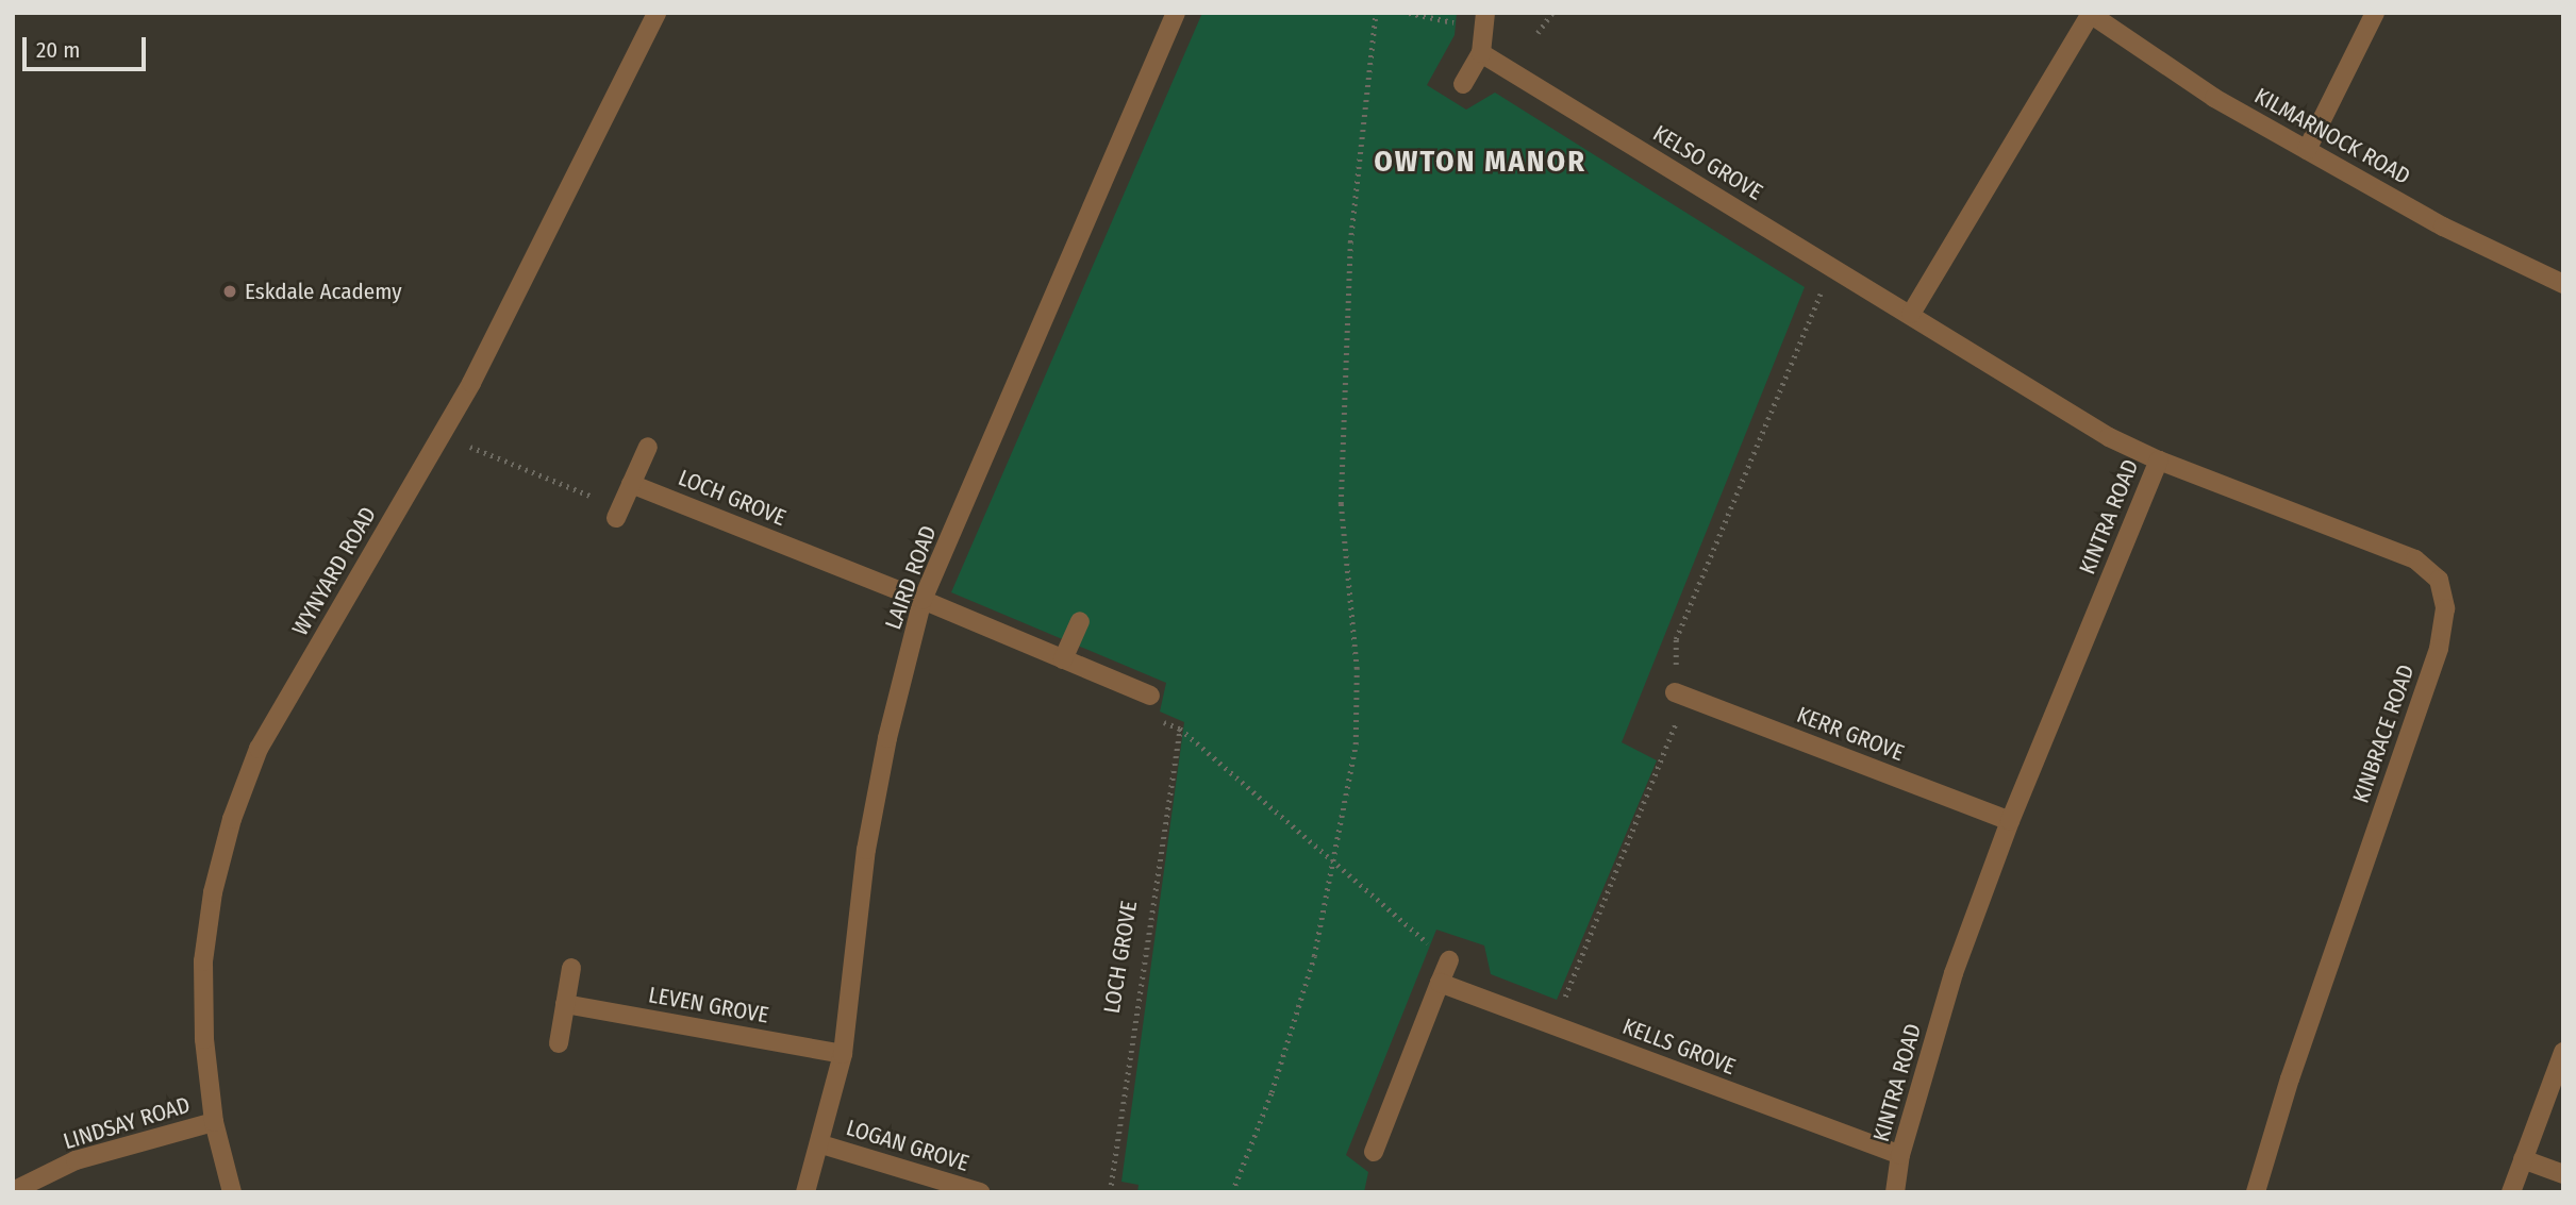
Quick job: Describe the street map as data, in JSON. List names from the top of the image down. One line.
{"streets":{"street":["KILMARNOCK ROAD","KELSO GROVE","LOCH GROVE","KINTRA ROAD","WYNYARD ROAD","LAIRD ROAD","KERR GROVE","KINBRACE ROAD","LEVEN GROVE","KELLS GROVE","LINDSAY ROAD","LOGAN GROVE"]},"crossings":[["KELSO GROVE","KINTRA ROAD"],["LOCH GROVE","LAIRD ROAD"],["KINTRA ROAD","KERR GROVE"],["KINTRA ROAD","KINBRACE ROAD"],["KINTRA ROAD","KELLS GROVE"],["WYNYARD ROAD","LINDSAY ROAD"],["LAIRD ROAD","LEVEN GROVE"],["LAIRD ROAD","LOGAN GROVE"]],"districts":["OWTON MANOR"],"places":["Eskdale Academy"],"scale_bar":"20 m"}
